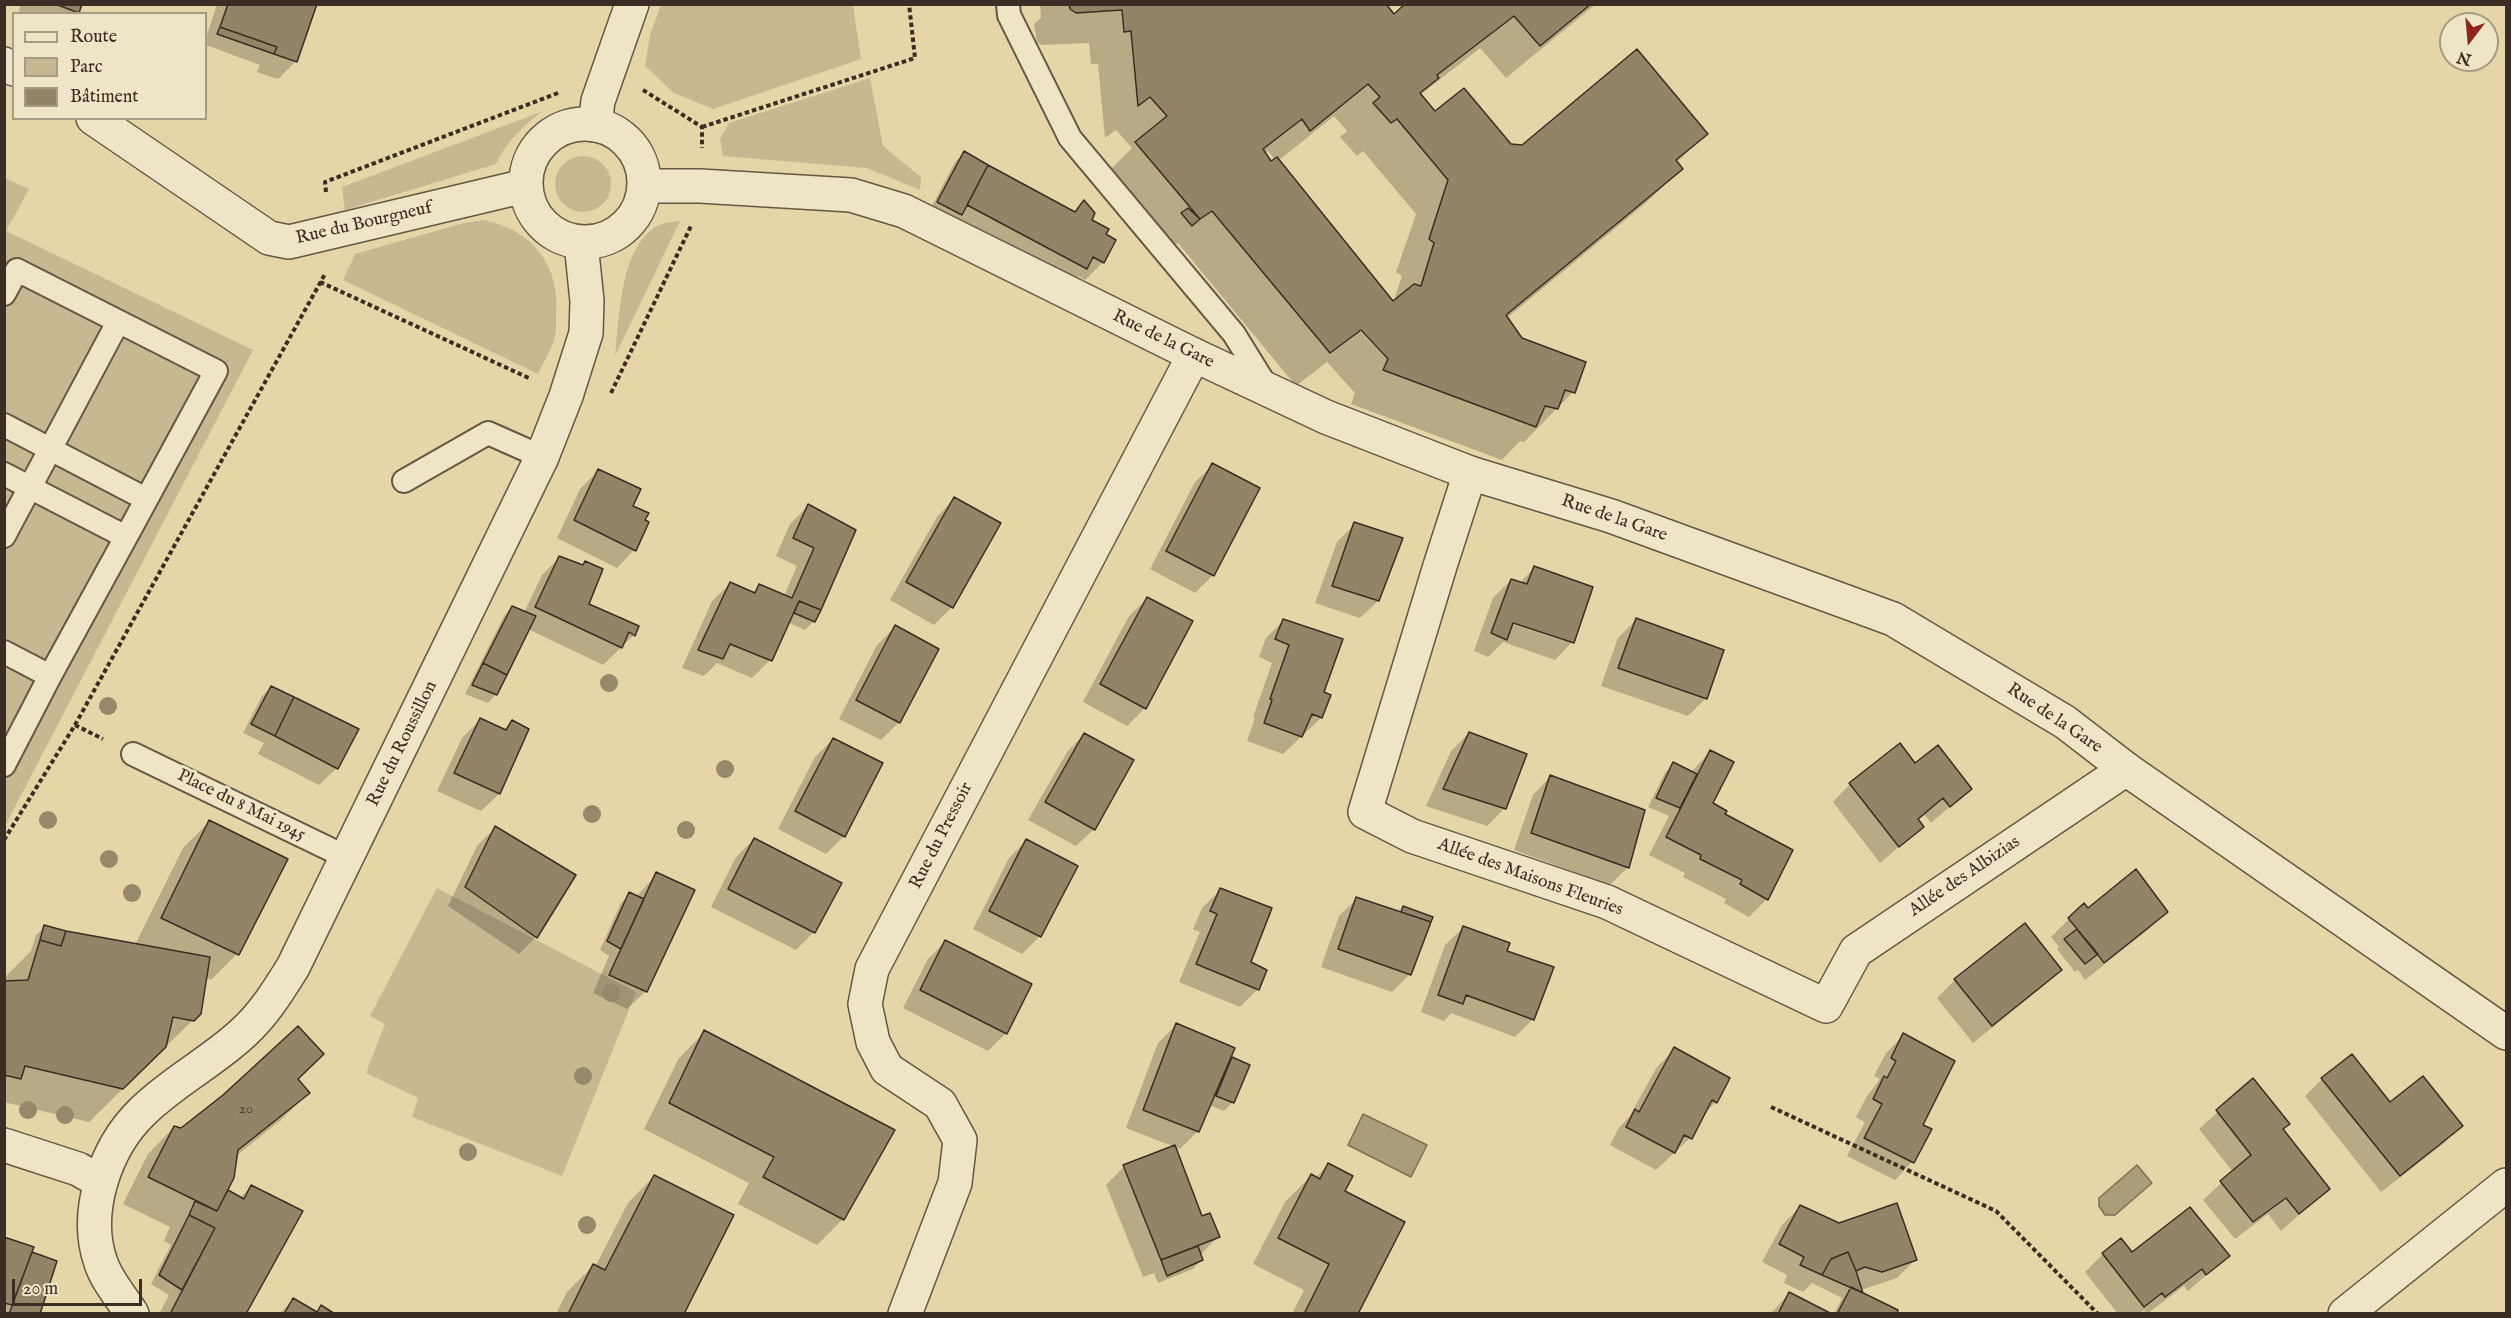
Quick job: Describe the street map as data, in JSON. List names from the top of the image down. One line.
{"streets":{"street":["Rue du Bourgneuf","Rue de la Gare","Rue du Roussillon","Rue du Pressoir","Allée des Albizias","Allée des Maisons Fleuries"],"lane":["Place du 8 Mai 1945"]},"crossings":[["Rue du Bourgneuf","Rue de la Gare"],["Rue du Bourgneuf","Rue du Roussillon"],["Rue de la Gare","Rue du Roussillon"],["Rue de la Gare","Rue du Pressoir"],["Rue de la Gare","Allée des Albizias"],["Rue de la Gare","Allée des Maisons Fleuries"],["Rue du Roussillon","Place du 8 Mai 1945"],["Allée des Albizias","Allée des Maisons Fleuries"]],"house_numbers":["20"],"legend":["Route","Parc","Bâtiment"],"scale_bar":"20 m","north":"bottom"}
